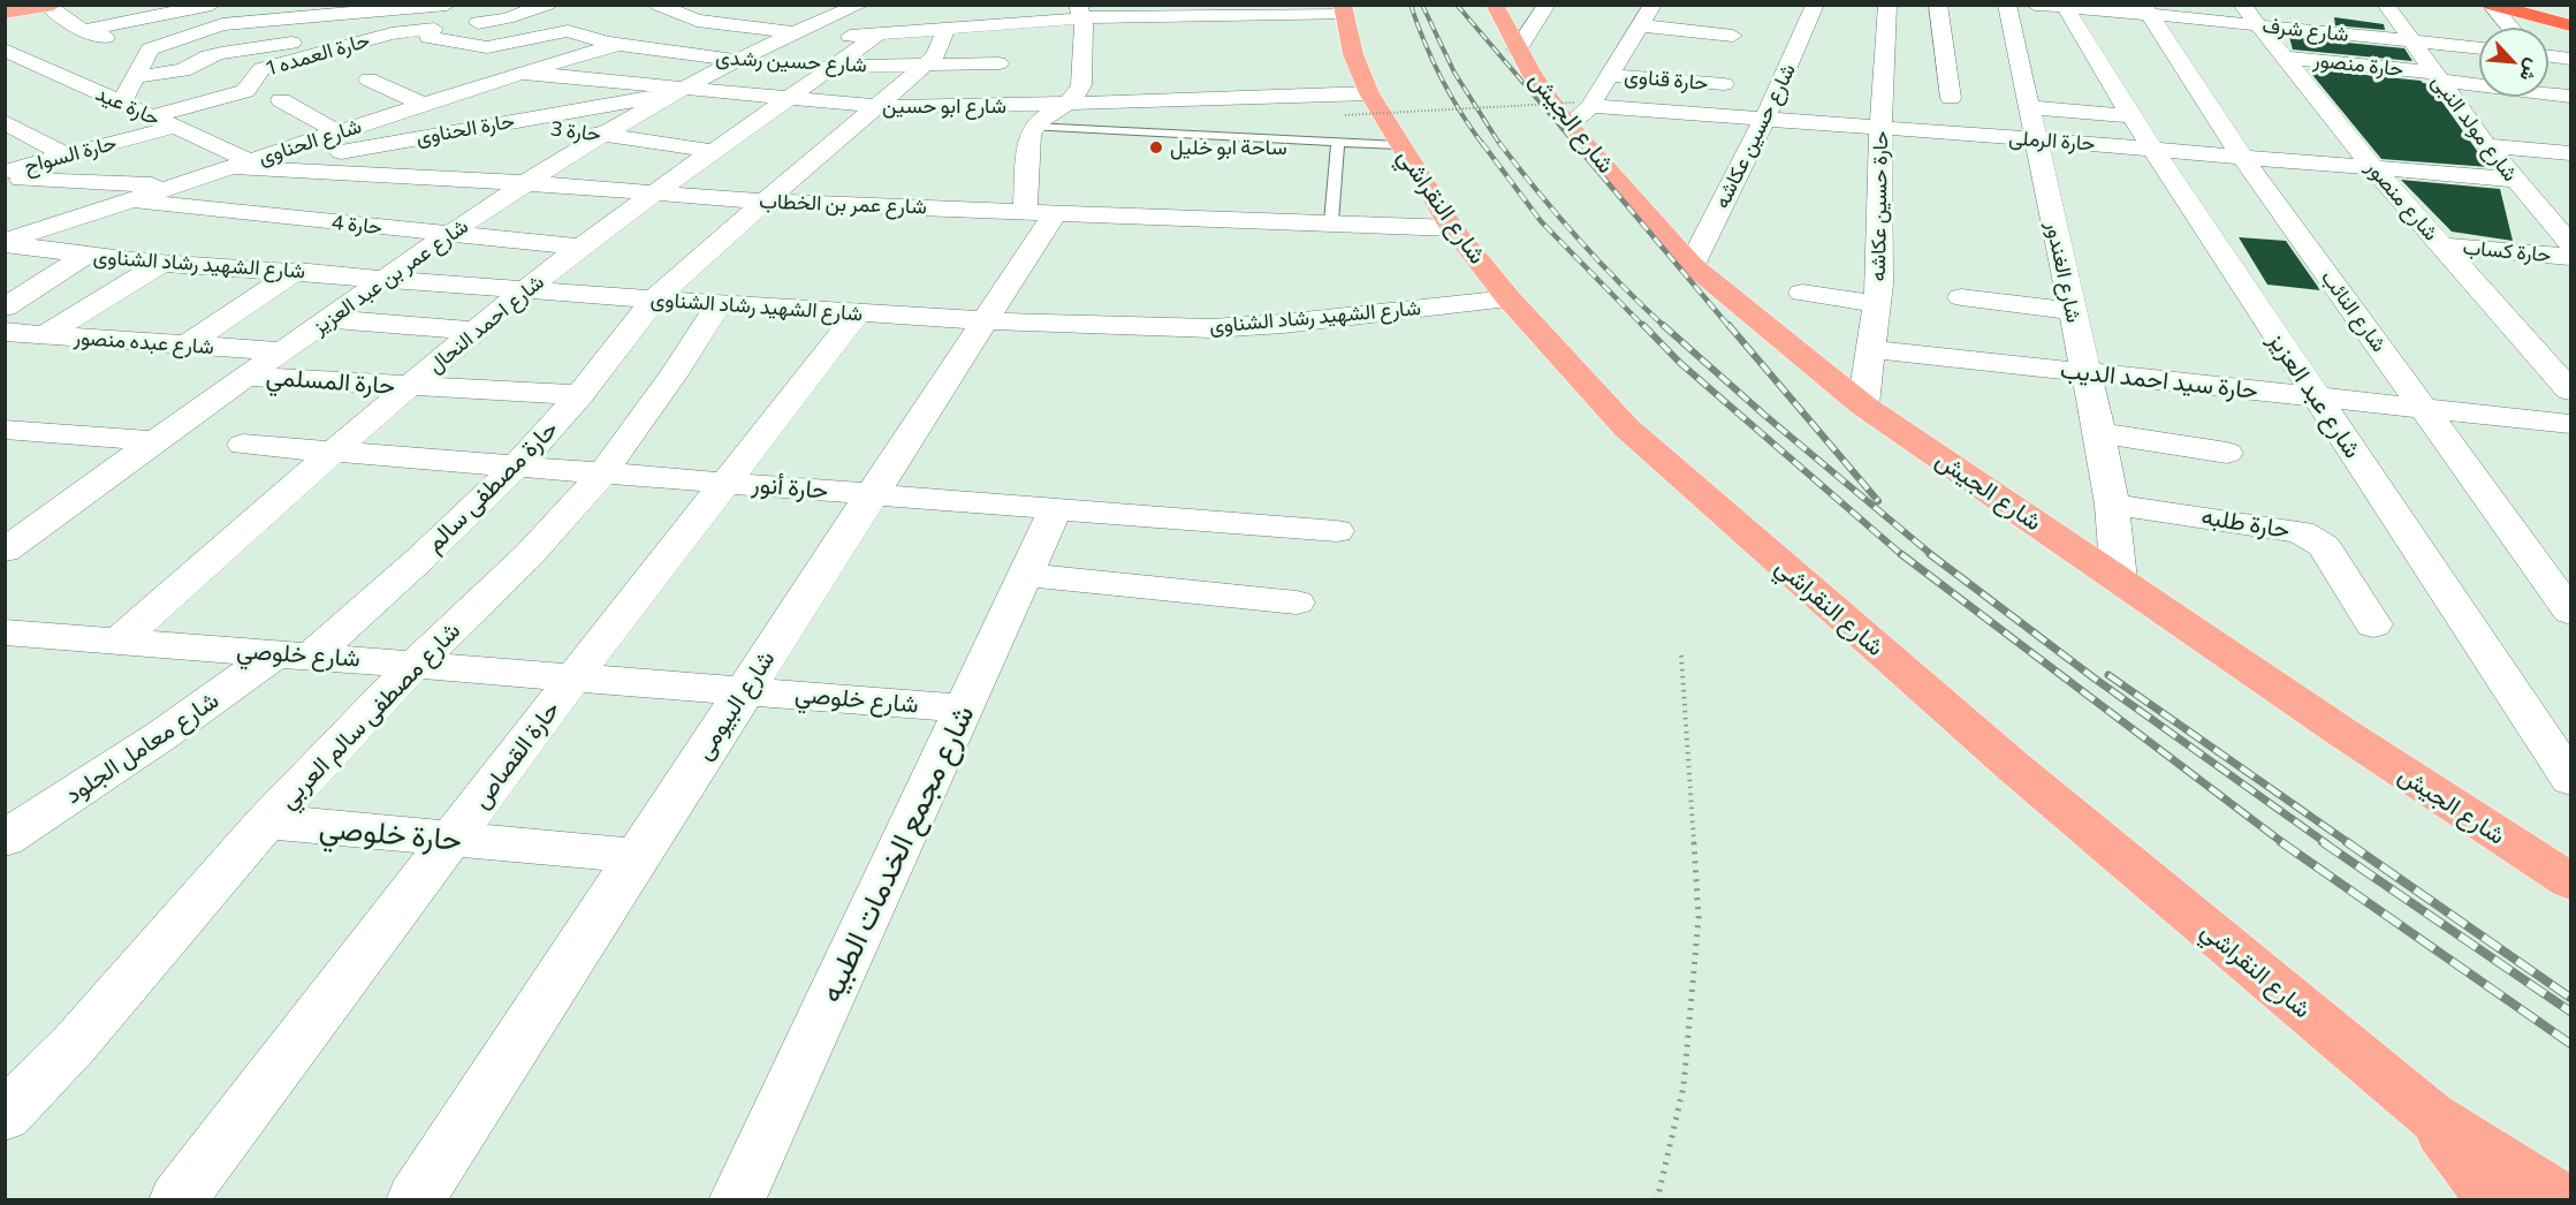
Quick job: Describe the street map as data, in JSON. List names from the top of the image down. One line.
{"streets":{"main road":["شارع الجيش","شارع النقراشي"],"street":["شارع شرف","حارة العمده 1","شارع حسين رشدى","حارة منصور","حارة قناوى","حارة عيد","شارع ابو حسين","شارع مولد النبى","حارة الحناوى","حارة 3","شارع حسين عكاشه","حارة الرملى","شارع الحناوى","حارة السواح","شارع منصور","شارع عمر بن الخطاب","حارة حسين عكاشه","حارة 4","حارة كساب","شارع الشهيد رشاد الشناوى","شارع الغندور","شارع عمر بن عبد العزيز","شارع النائب","شارع احمد النحال","شارع عبده منصور","حارة سيد احمد الديب","حارة المسلمي","شارع عبد العزيز","حارة مصطفى سالم","حارة أنور","حارة طلبه","شارع خلوصي","شارع البيومى","شارع مصطفى سالم العربي","شارع معامل الجلود","حارة القصاص","حارة خلوصي","شارع مجمع الخدمات الطبيه"]},"crossings":[["شارع شرف","شارع مولد النبى"],["شارع شرف","شارع منصور"],["شارع شرف","شارع النائب"],["شارع شرف","شارع عبد العزيز"],["حارة العمده 1","حارة عيد"],["شارع حسين رشدى","شارع الحناوى"],["شارع حسين رشدى","شارع عمر بن عبد العزيز"],["شارع حسين رشدى","شارع احمد النحال"],["شارع حسين رشدى","حارة مصطفى سالم"],["حارة منصور","شارع مولد النبى"],["حارة منصور","شارع منصور"],["حارة عيد","حارة الحناوى"],["حارة عيد","شارع الحناوى"],["حارة عيد","حارة السواح"],["حارة عيد","شارع عمر بن الخطاب"],["شارع ابو حسين","حارة الحناوى"],["شارع ابو حسين","شارع الحناوى"],["شارع ابو حسين","شارع النقراشي"],["شارع ابو حسين","شارع عمر بن عبد العزيز"],["شارع ابو حسين","شارع احمد النحال"],["شارع ابو حسين","حارة مصطفى سالم"],["شارع الجيش","شارع حسين عكاشه"],["شارع الجيش","حارة الرملى"],["شارع الجيش","حارة حسين عكاشه"],["شارع الجيش","شارع الغندور"],["شارع مولد النبى","حارة الرملى"],["حارة الحناوى","حارة 3"],["حارة الحناوى","شارع الحناوى"],["حارة الحناوى","شارع عمر بن الخطاب"],["حارة الحناوى","شارع عمر بن عبد العزيز"],["حارة 3","شارع الحناوى"],["حارة 3","شارع عمر بن عبد العزيز"],["حارة 3","شارع احمد النحال"],["شارع حسين عكاشه","حارة الرملى"],["حارة الرملى","شارع منصور"],["حارة الرملى","حارة حسين عكاشه"],["حارة الرملى","شارع الغندور"],["حارة الرملى","شارع النائب"],["حارة الرملى","شارع عبد العزيز"],["شارع الحناوى","شارع عمر بن الخطاب"],["شارع الحناوى","حارة 4"],["شارع الحناوى","شارع الشهيد رشاد الشناوى"],["شارع منصور","حارة كساب"],["شارع عمر بن الخطاب","شارع النقراشي"],["شارع عمر بن الخطاب","شارع عمر بن عبد العزيز"],["شارع عمر بن الخطاب","شارع احمد النحال"],["شارع عمر بن الخطاب","حارة مصطفى سالم"],["شارع عمر بن الخطاب","شارع البيومى"],["شارع النقراشي","شارع الشهيد رشاد الشناوى"],["حارة حسين عكاشه","حارة سيد احمد الديب"],["حارة 4","شارع عمر بن عبد العزيز"],["حارة 4","شارع احمد النحال"],["شارع الشهيد رشاد الشناوى","شارع عمر بن عبد العزيز"],["شارع الشهيد رشاد الشناوى","شارع احمد النحال"],["شارع الشهيد رشاد الشناوى","حارة مصطفى سالم"],["شارع الشهيد رشاد الشناوى","شارع البيومى"],["شارع الشهيد رشاد الشناوى","شارع مصطفى سالم العربي"],["شارع الشهيد رشاد الشناوى","حارة القصاص"],["شارع الغندور","حارة سيد احمد الديب"],["شارع الغندور","حارة طلبه"],["شارع عمر بن عبد العزيز","شارع عبده منصور"],["شارع عمر بن عبد العزيز","حارة المسلمي"],["شارع النائب","حارة سيد احمد الديب"],["شارع احمد النحال","حارة المسلمي"],["شارع احمد النحال","حارة أنور"],["شارع احمد النحال","شارع خلوصي"],["حارة سيد احمد الديب","شارع عبد العزيز"],["حارة المسلمي","حارة مصطفى سالم"],["حارة مصطفى سالم","حارة أنور"],["حارة مصطفى سالم","شارع خلوصي"],["حارة مصطفى سالم","شارع معامل الجلود"],["حارة أنور","شارع البيومى"],["حارة أنور","شارع مصطفى سالم العربي"],["حارة أنور","حارة القصاص"],["حارة أنور","شارع مجمع الخدمات الطبيه"],["شارع خلوصي","شارع البيومى"],["شارع خلوصي","شارع مصطفى سالم العربي"],["شارع خلوصي","شارع معامل الجلود"],["شارع خلوصي","حارة القصاص"],["شارع خلوصي","شارع مجمع الخدمات الطبيه"],["شارع البيومى","حارة خلوصي"],["شارع مصطفى سالم العربي","حارة خلوصي"],["حارة القصاص","حارة خلوصي"]],"places":["ساحة ابو خليل"],"north":"bottom right"}
